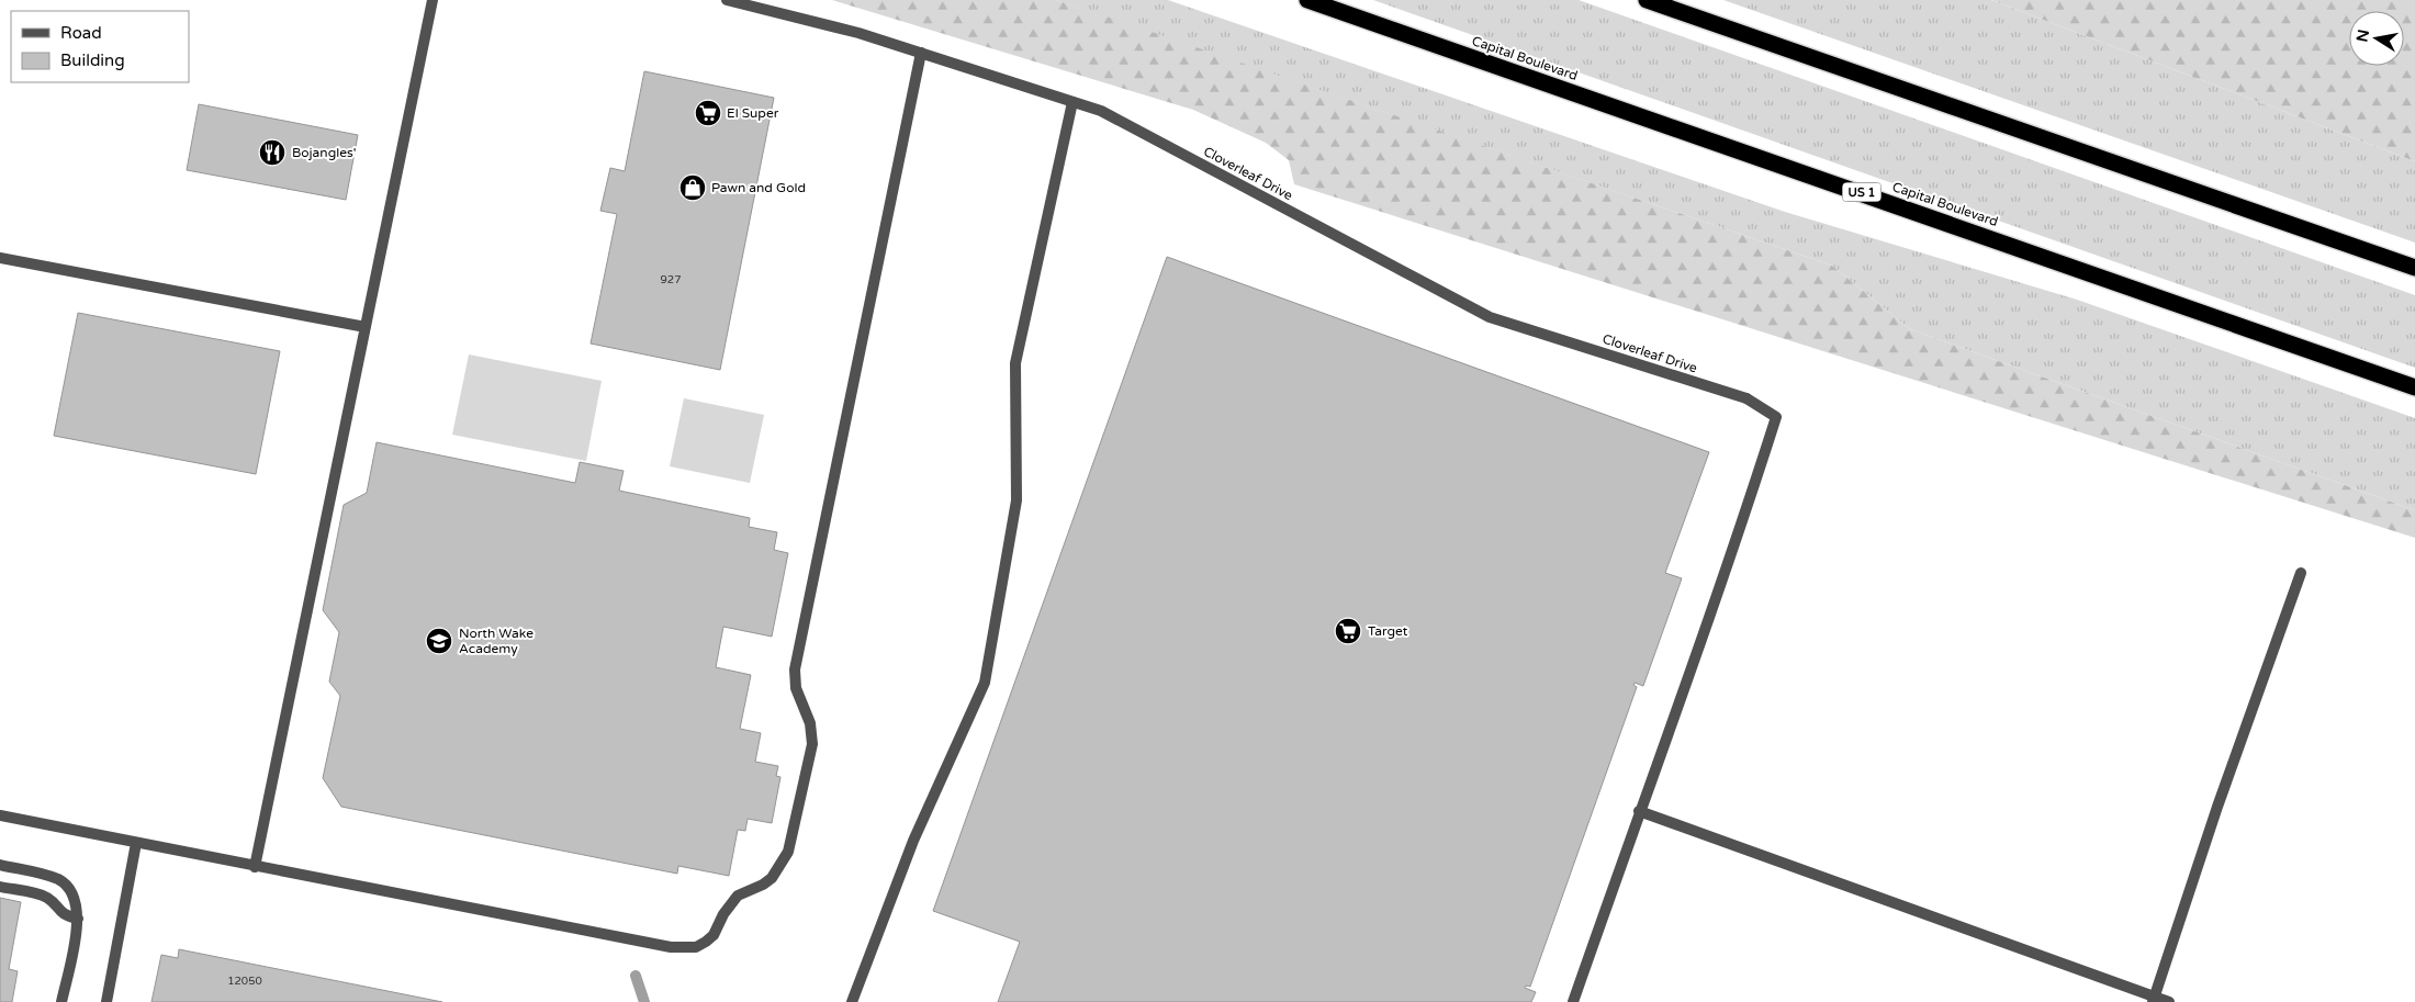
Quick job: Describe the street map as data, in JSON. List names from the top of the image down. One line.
{"streets":{"highway":["Capital Boulevard","US 1"],"street":["Cloverleaf Drive"]},"places":{"supermarket":["El Super","Target"],"restaurant":["Bojangles'"],"shop":["Pawn and Gold"],"school or university":["North Wake Academy"]},"house_numbers":["927","12050"],"legend":["Road","Building"],"north":"left"}
